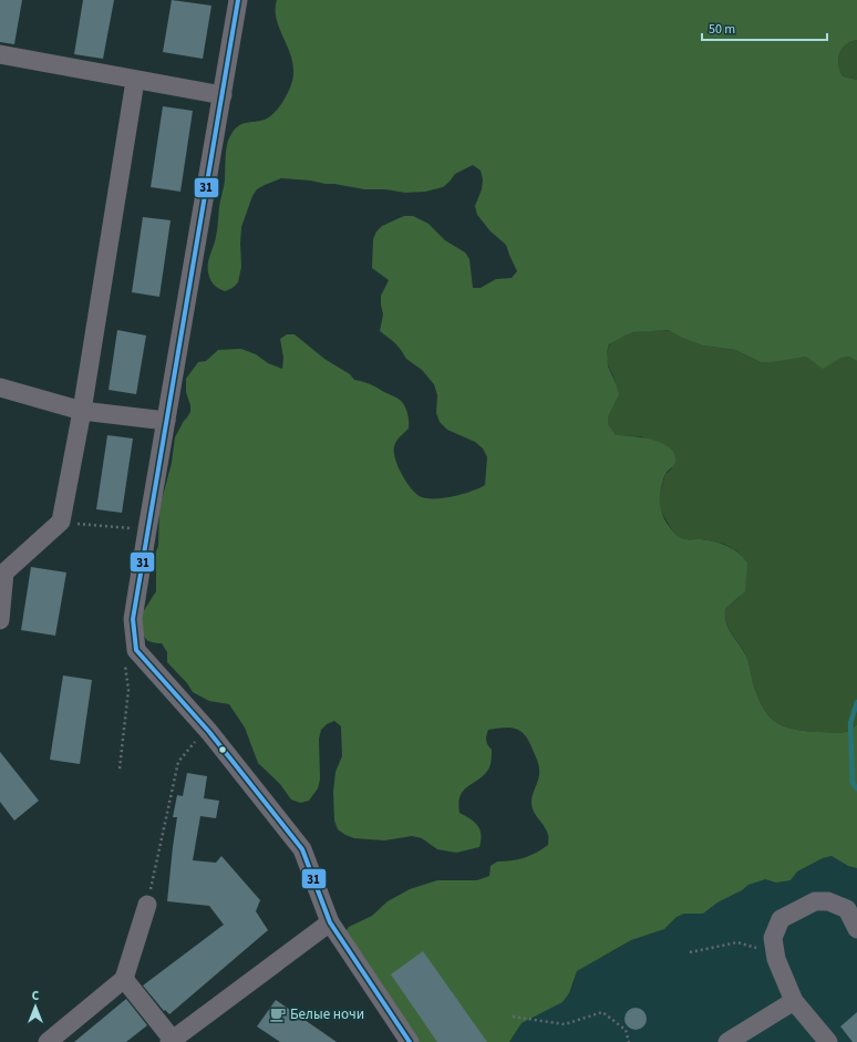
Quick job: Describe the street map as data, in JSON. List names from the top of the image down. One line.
{"places":{"cafe":["Белые ночи"]},"lines":["transit line 31"],"scale_bar":"50 m","north":"top"}
